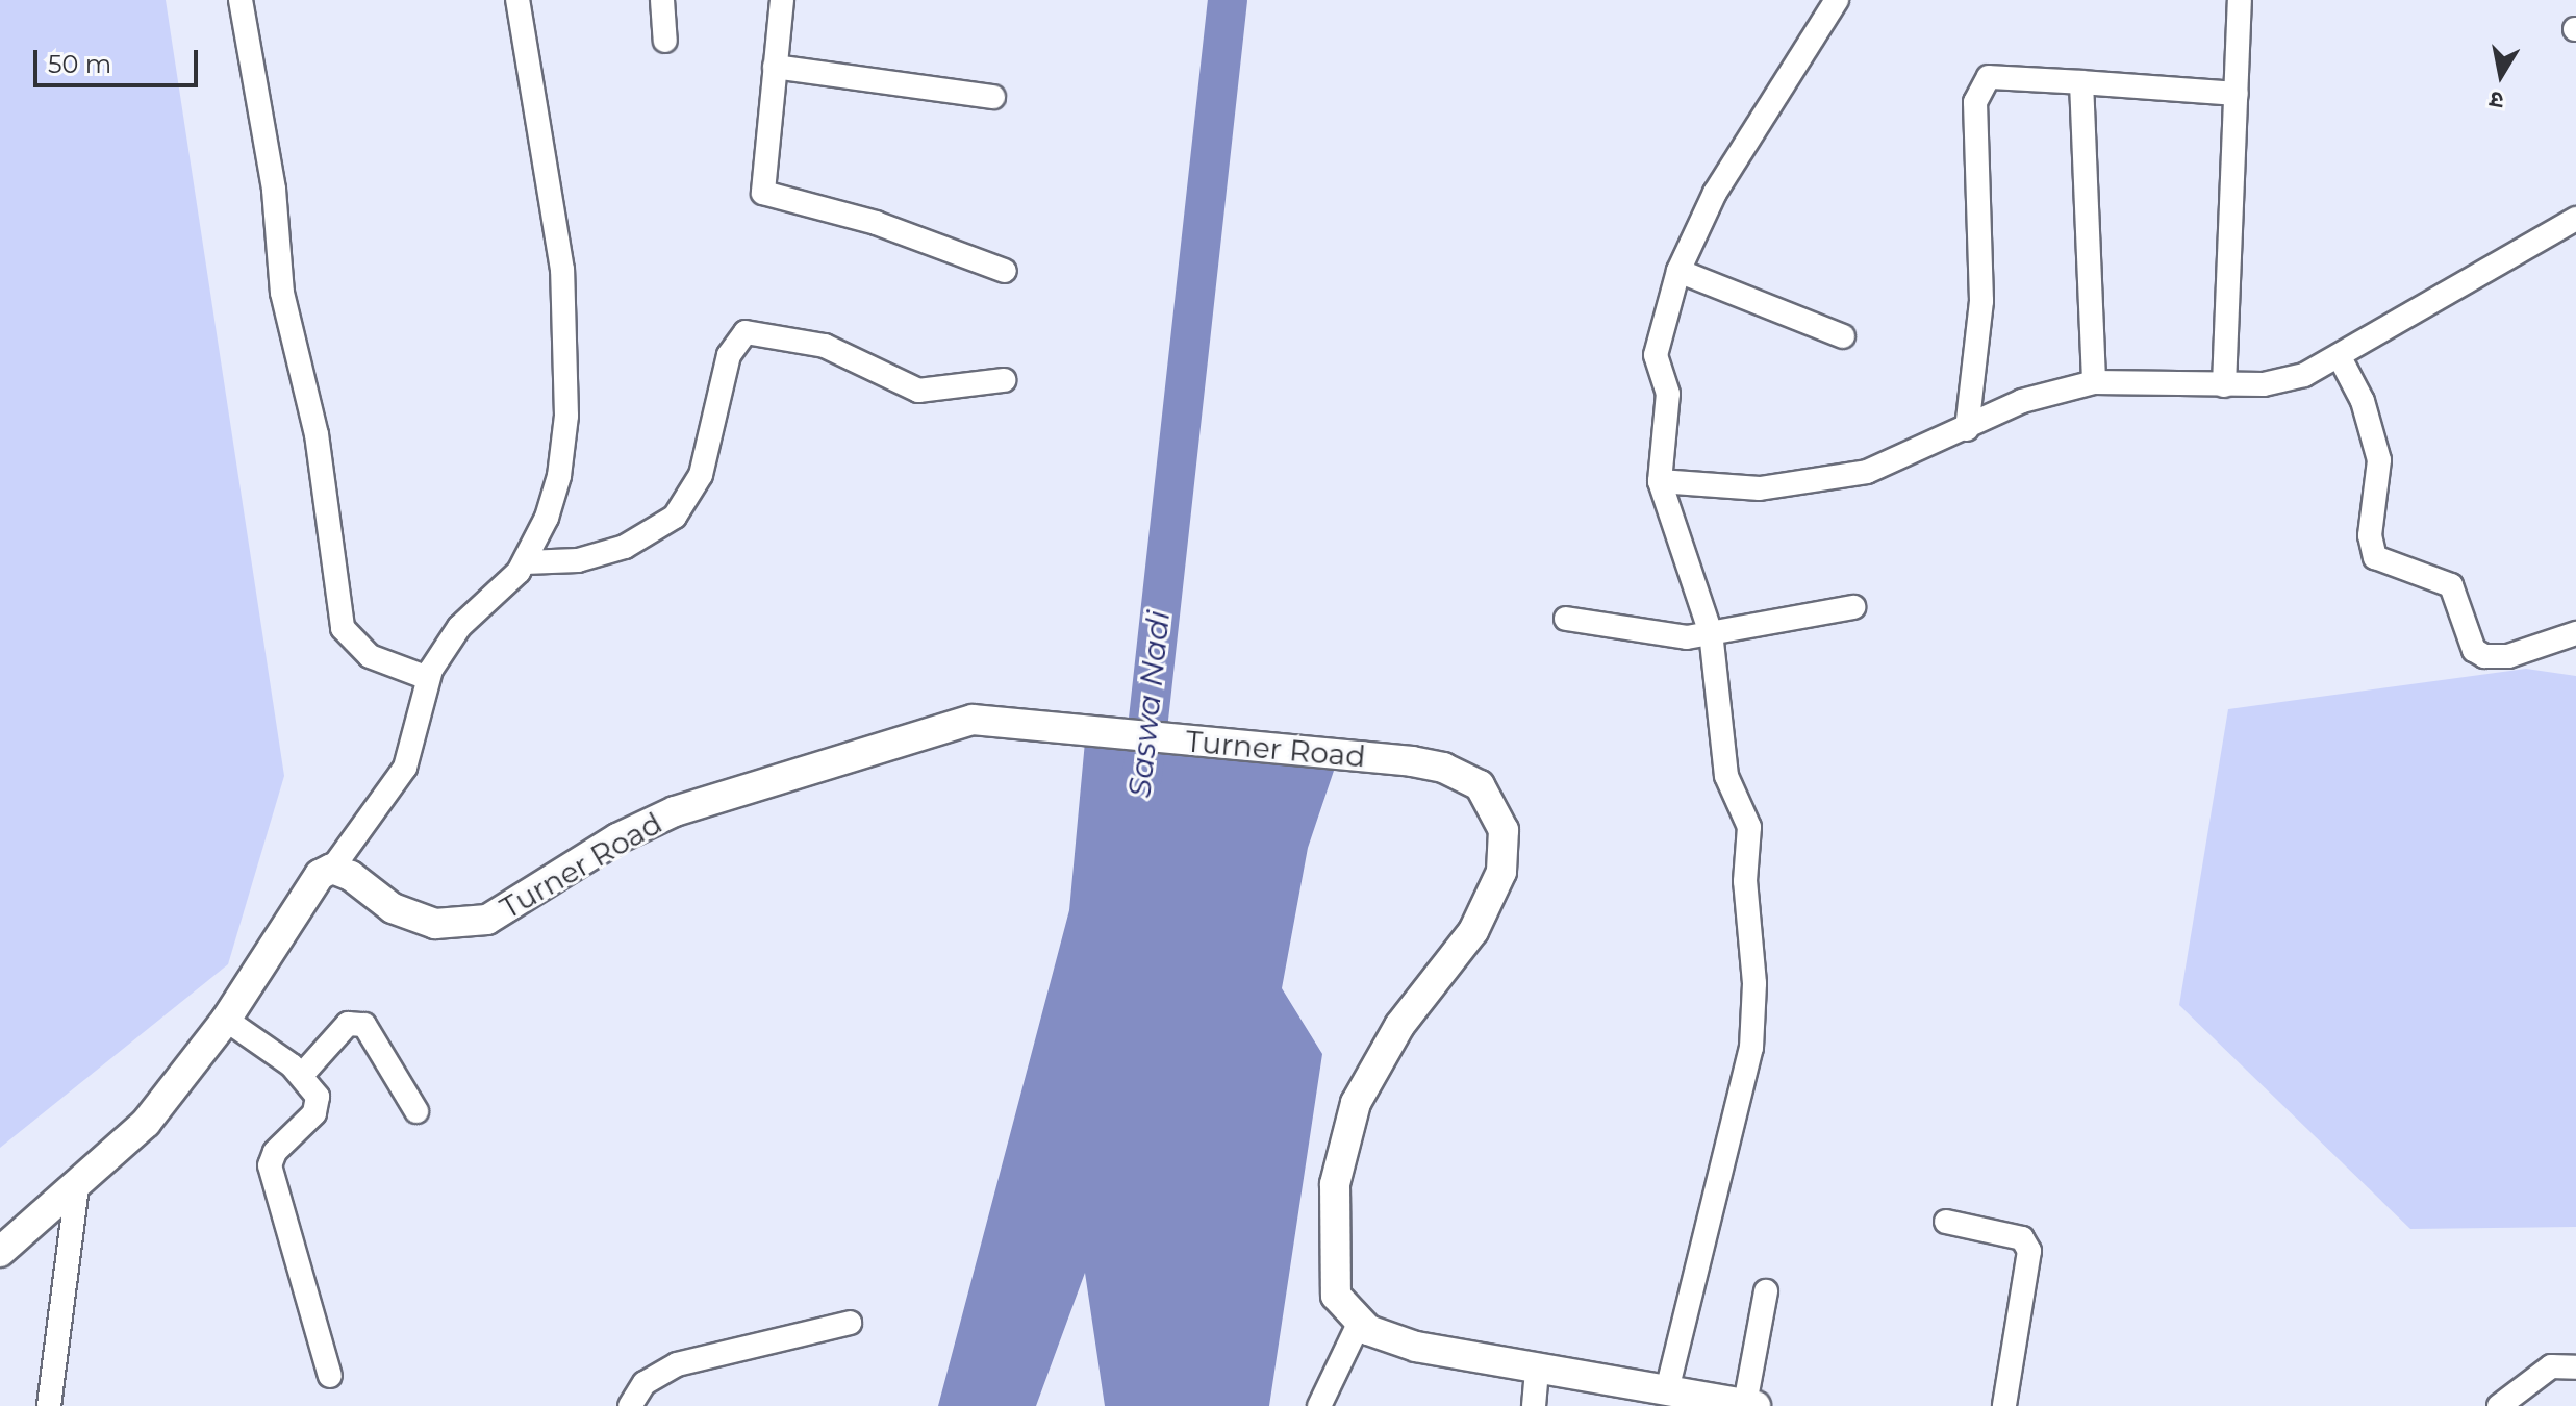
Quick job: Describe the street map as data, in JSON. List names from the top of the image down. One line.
{"streets":{"main road":["Turner Road"]},"water":["Saswa Nadi"],"scale_bar":"50 m","north":"bottom"}
